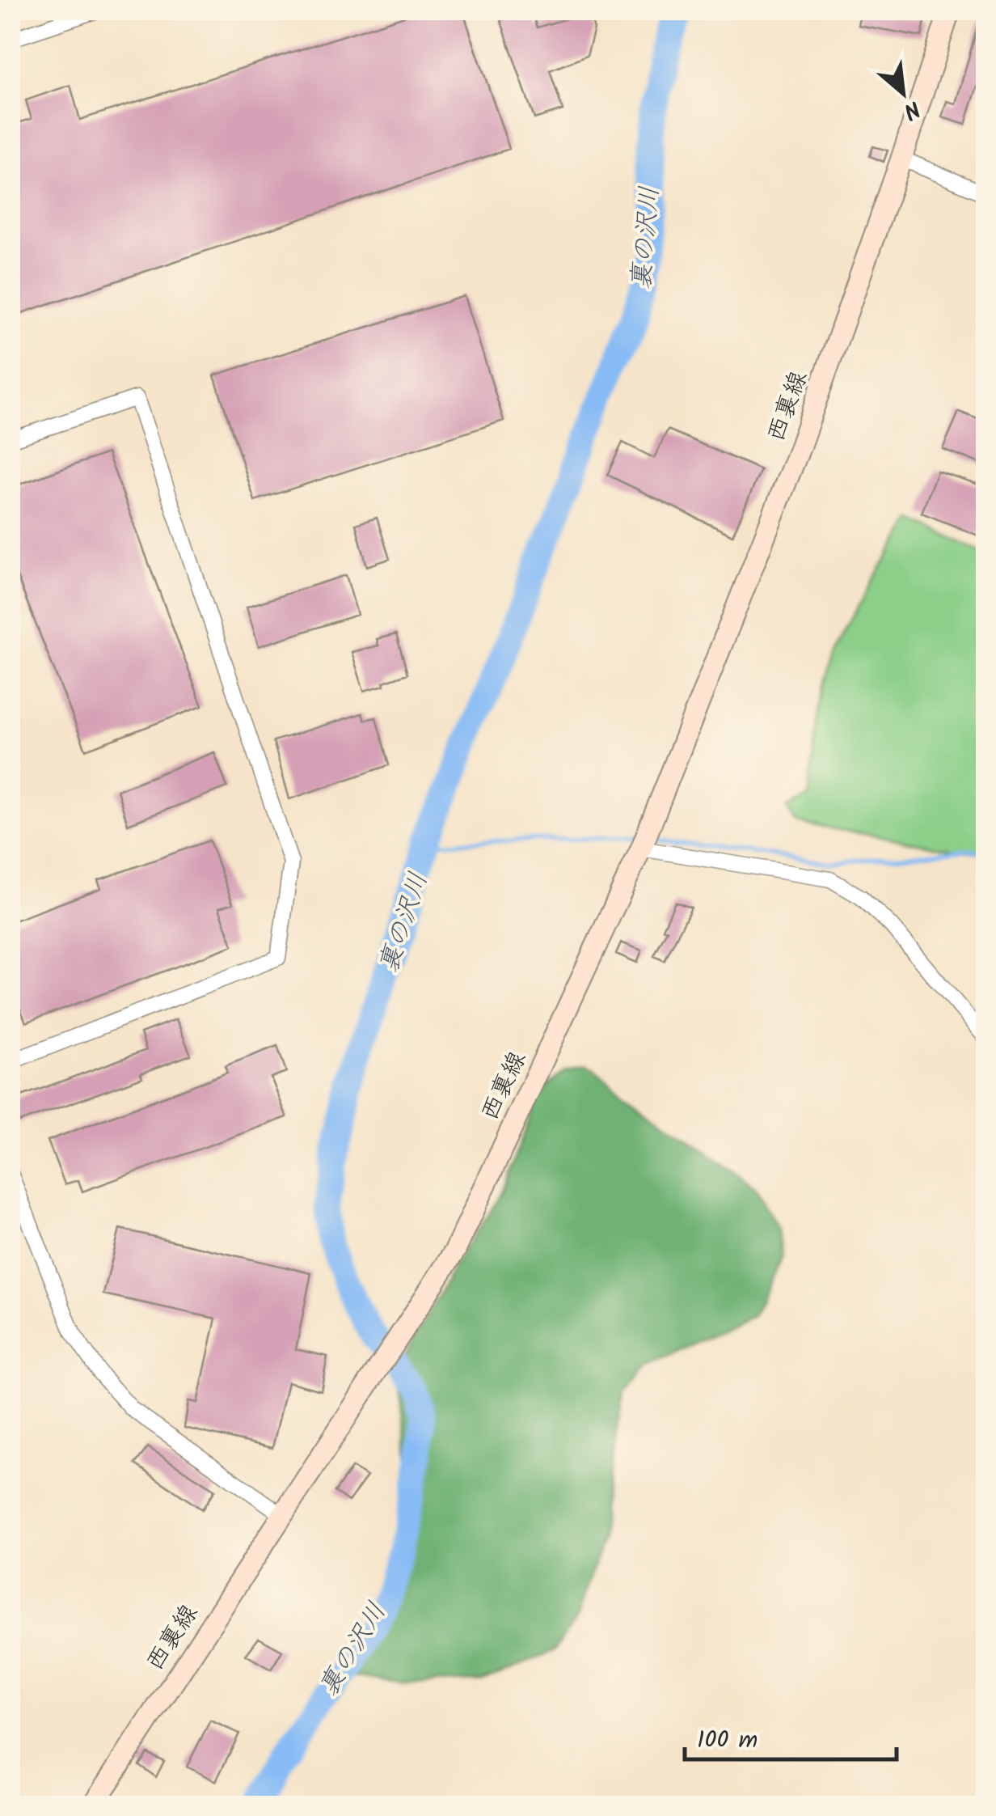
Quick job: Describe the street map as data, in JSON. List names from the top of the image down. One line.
{"streets":{"street":["西裏線"]},"water":["裏の沢川"],"scale_bar":"100 m","north":"bottom right"}
